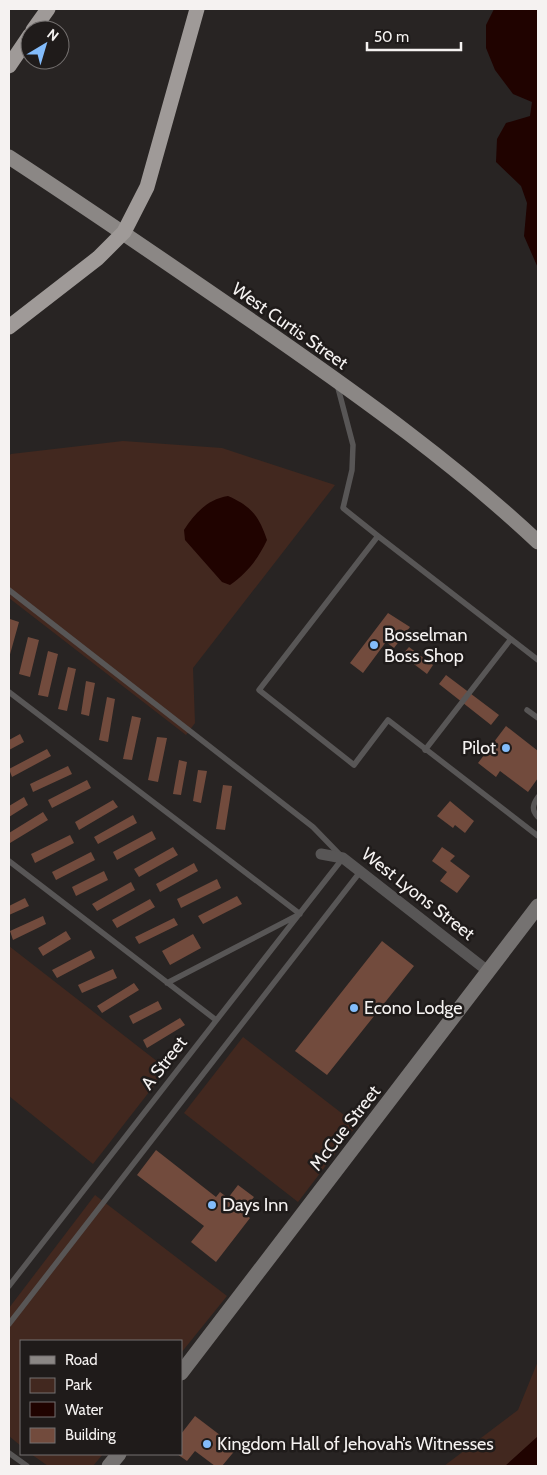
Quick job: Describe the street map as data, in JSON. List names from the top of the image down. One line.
{"streets":{"main road":["West Curtis Street","McCue Street"],"street":["West Lyons Street"],"lane":["A Street"]},"crossings":[["West Lyons Street","A Street"],["West Lyons Street","McCue Street"]],"places":["Bosselman Boss Shop","Pilot","Econo Lodge","Days Inn","Kingdom Hall of Jehovah’s Witnesses"],"legend":["Road","Park","Water","Building"],"scale_bar":"50 m","north":"top right"}
